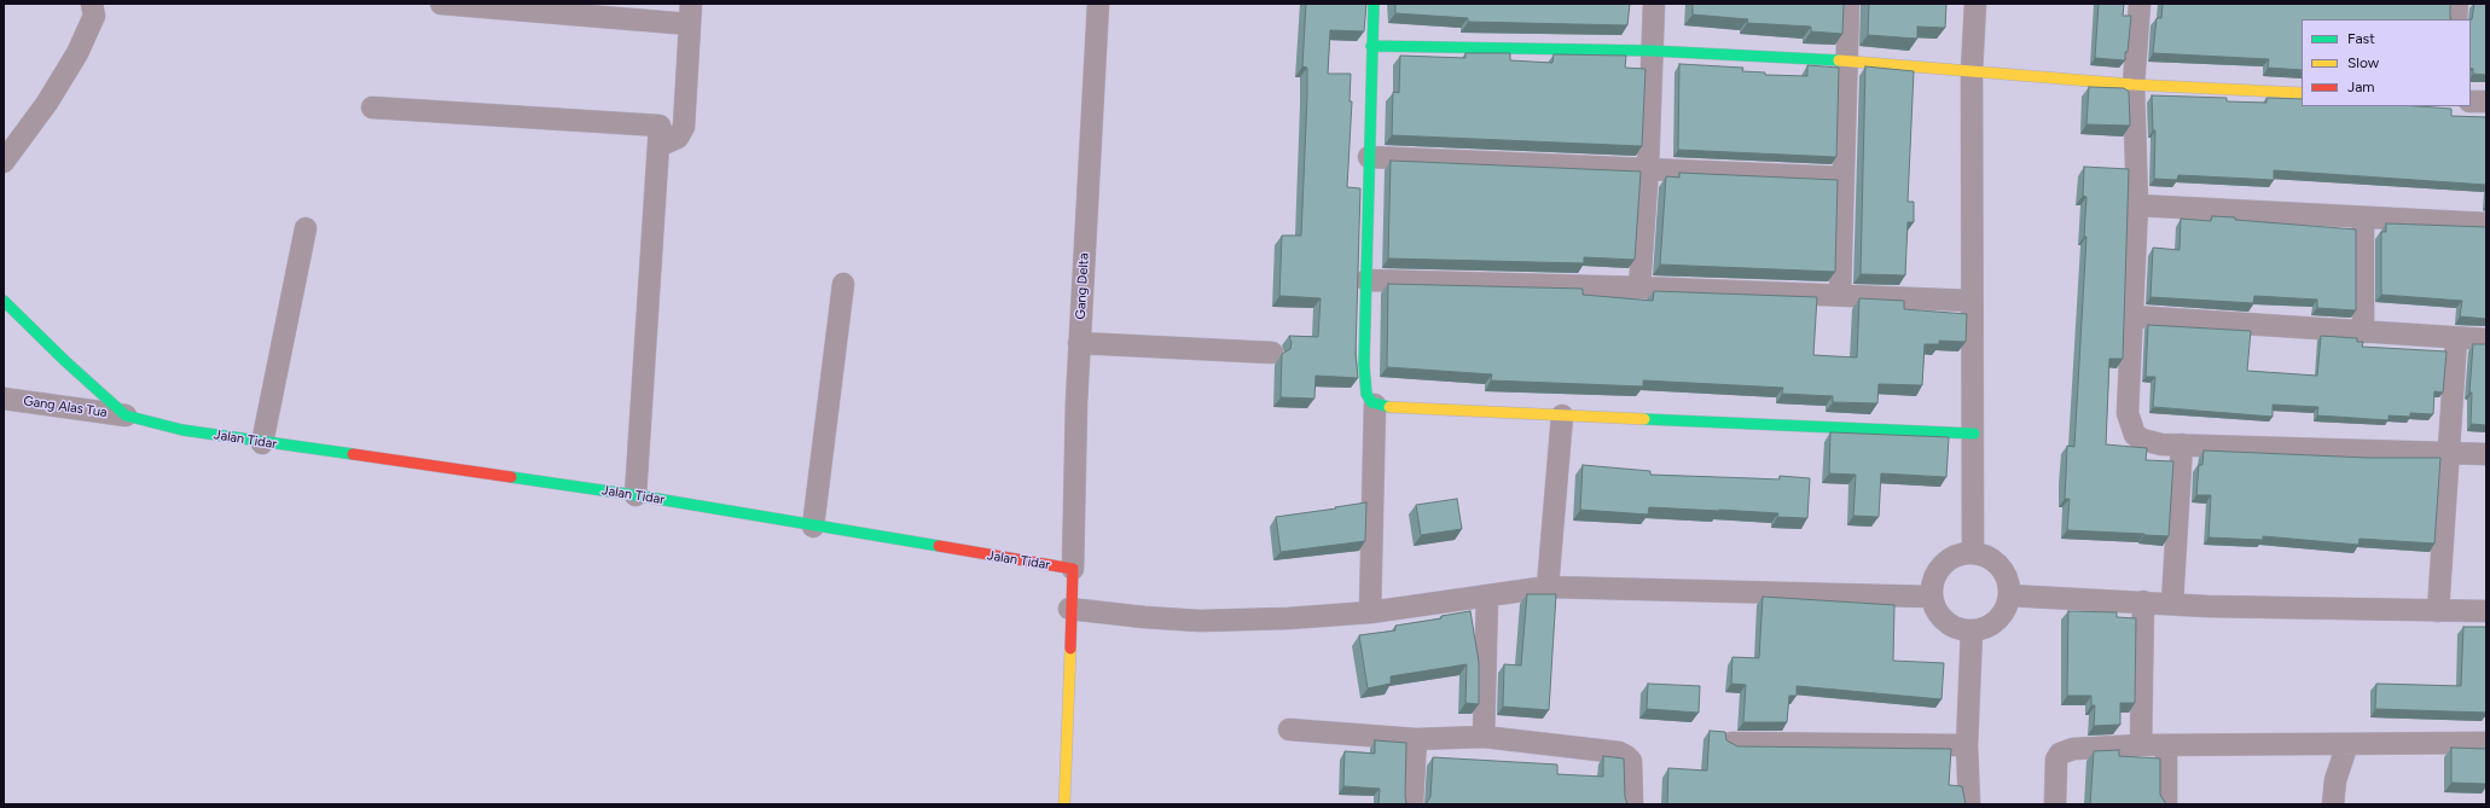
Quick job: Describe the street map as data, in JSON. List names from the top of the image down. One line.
{"streets":{"street":["Gang Delta","Gang Alas Tua","Jalan Tidar"]},"crossings":[["Gang Delta","Jalan Tidar"],["Gang Alas Tua","Jalan Tidar"]],"legend":["Fast","Slow","Jam"]}
